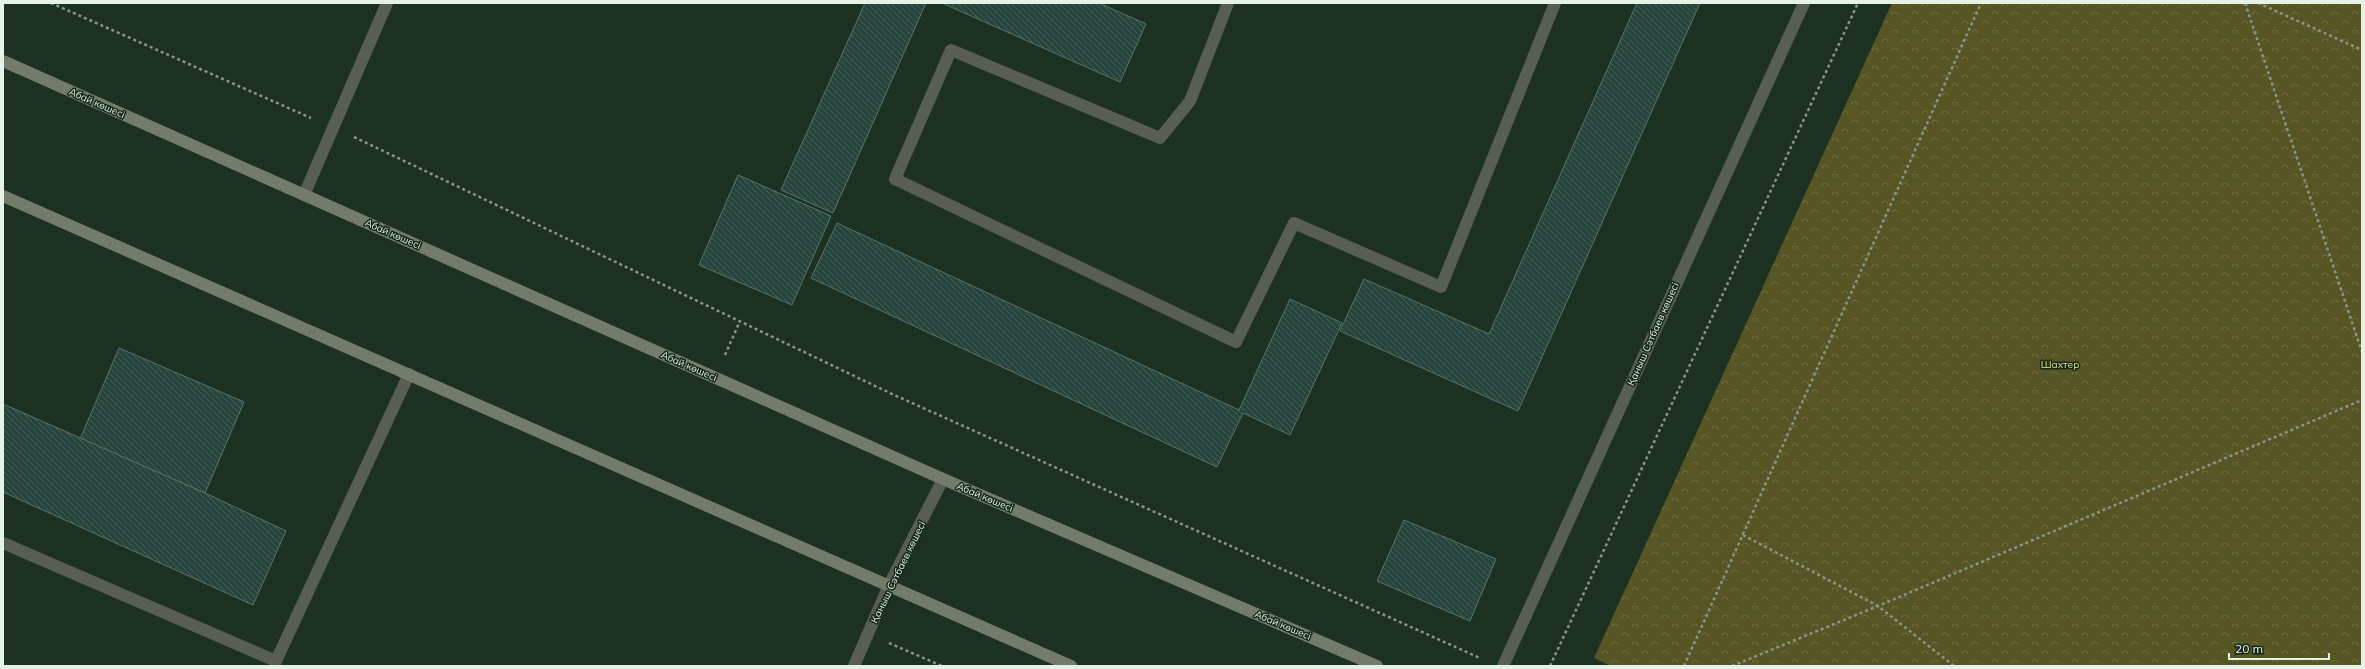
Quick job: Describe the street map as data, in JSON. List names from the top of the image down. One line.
{"streets":{"main road":["Абай көшесі"],"street":["Қаныш Сәтбаев көшесі"]},"crossings":[["Абай көшесі","Қаныш Сәтбаев көшесі"]],"parks":["Шахтер"],"scale_bar":"20 m"}
